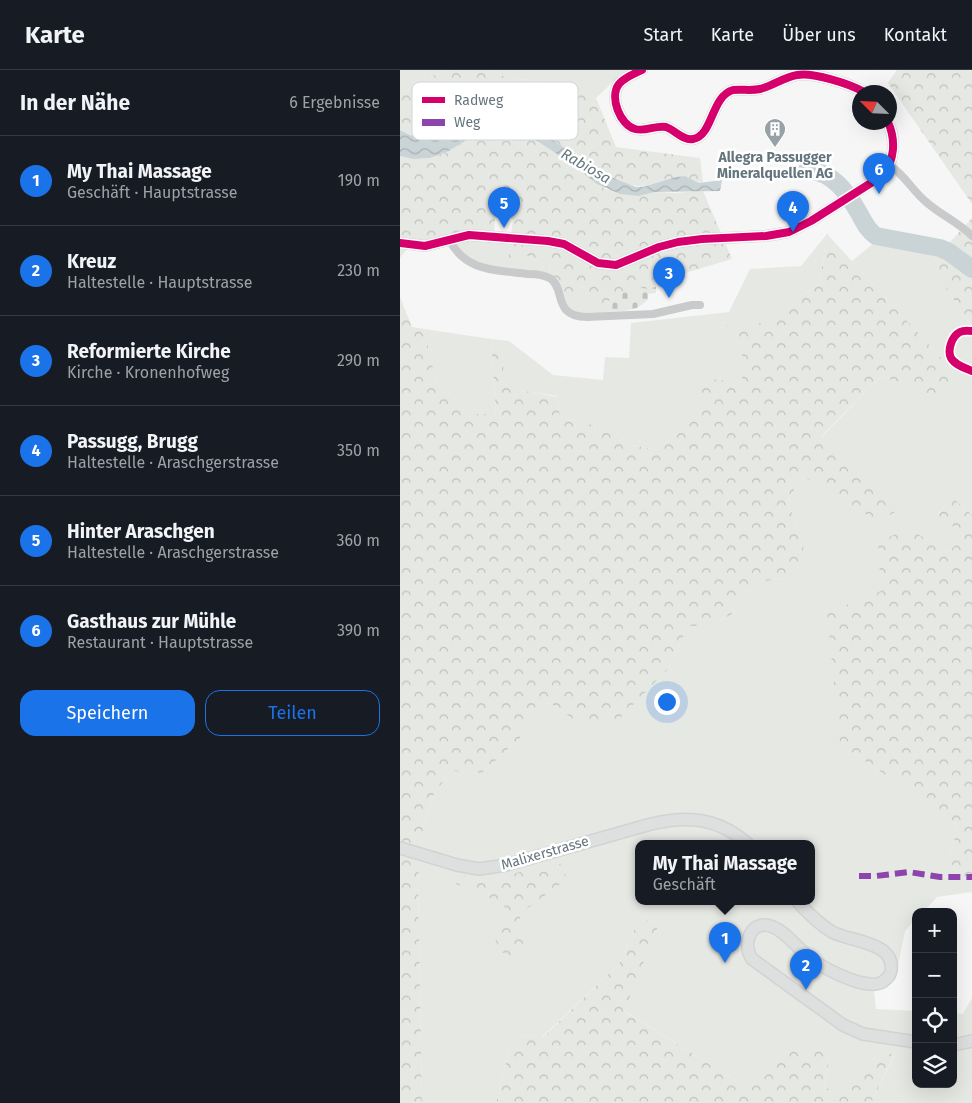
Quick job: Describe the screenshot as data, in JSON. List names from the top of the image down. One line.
{"streets":{"main road":["Malixerstrasse"]},"water":["Rabiosa"],"places":{"building":["Allegra Passugger Mineralquellen AG"]},"legend":["Radweg","Weg"],"north":"top left","page":{"header":"Karte","nav":["Start","Karte","Über uns","Kontakt"],"heading":["In der Nähe","6 Ergebnisse"],"list":[{"mark":"1","name":"My Thai Massage","note":"Geschäft · Hauptstrasse","value":"190 m"},{"mark":"2","name":"Kreuz","note":"Haltestelle · Hauptstrasse","value":"230 m"},{"mark":"3","name":"Reformierte Kirche","note":"Kirche · Kronenhofweg","value":"290 m"},{"mark":"4","name":"Passugg, Brugg","note":"Haltestelle · Araschgerstrasse","value":"350 m"},{"mark":"5","name":"Hinter Araschgen","note":"Haltestelle · Araschgerstrasse","value":"360 m"},{"mark":"6","name":"Gasthaus zur Mühle","note":"Restaurant · Hauptstrasse","value":"390 m"}],"pins":["6","5","4","3","1","2"],"buttons":["Speichern","Teilen"],"popup":["My Thai Massage","Geschäft"],"map_buttons":["+","−"]}}
